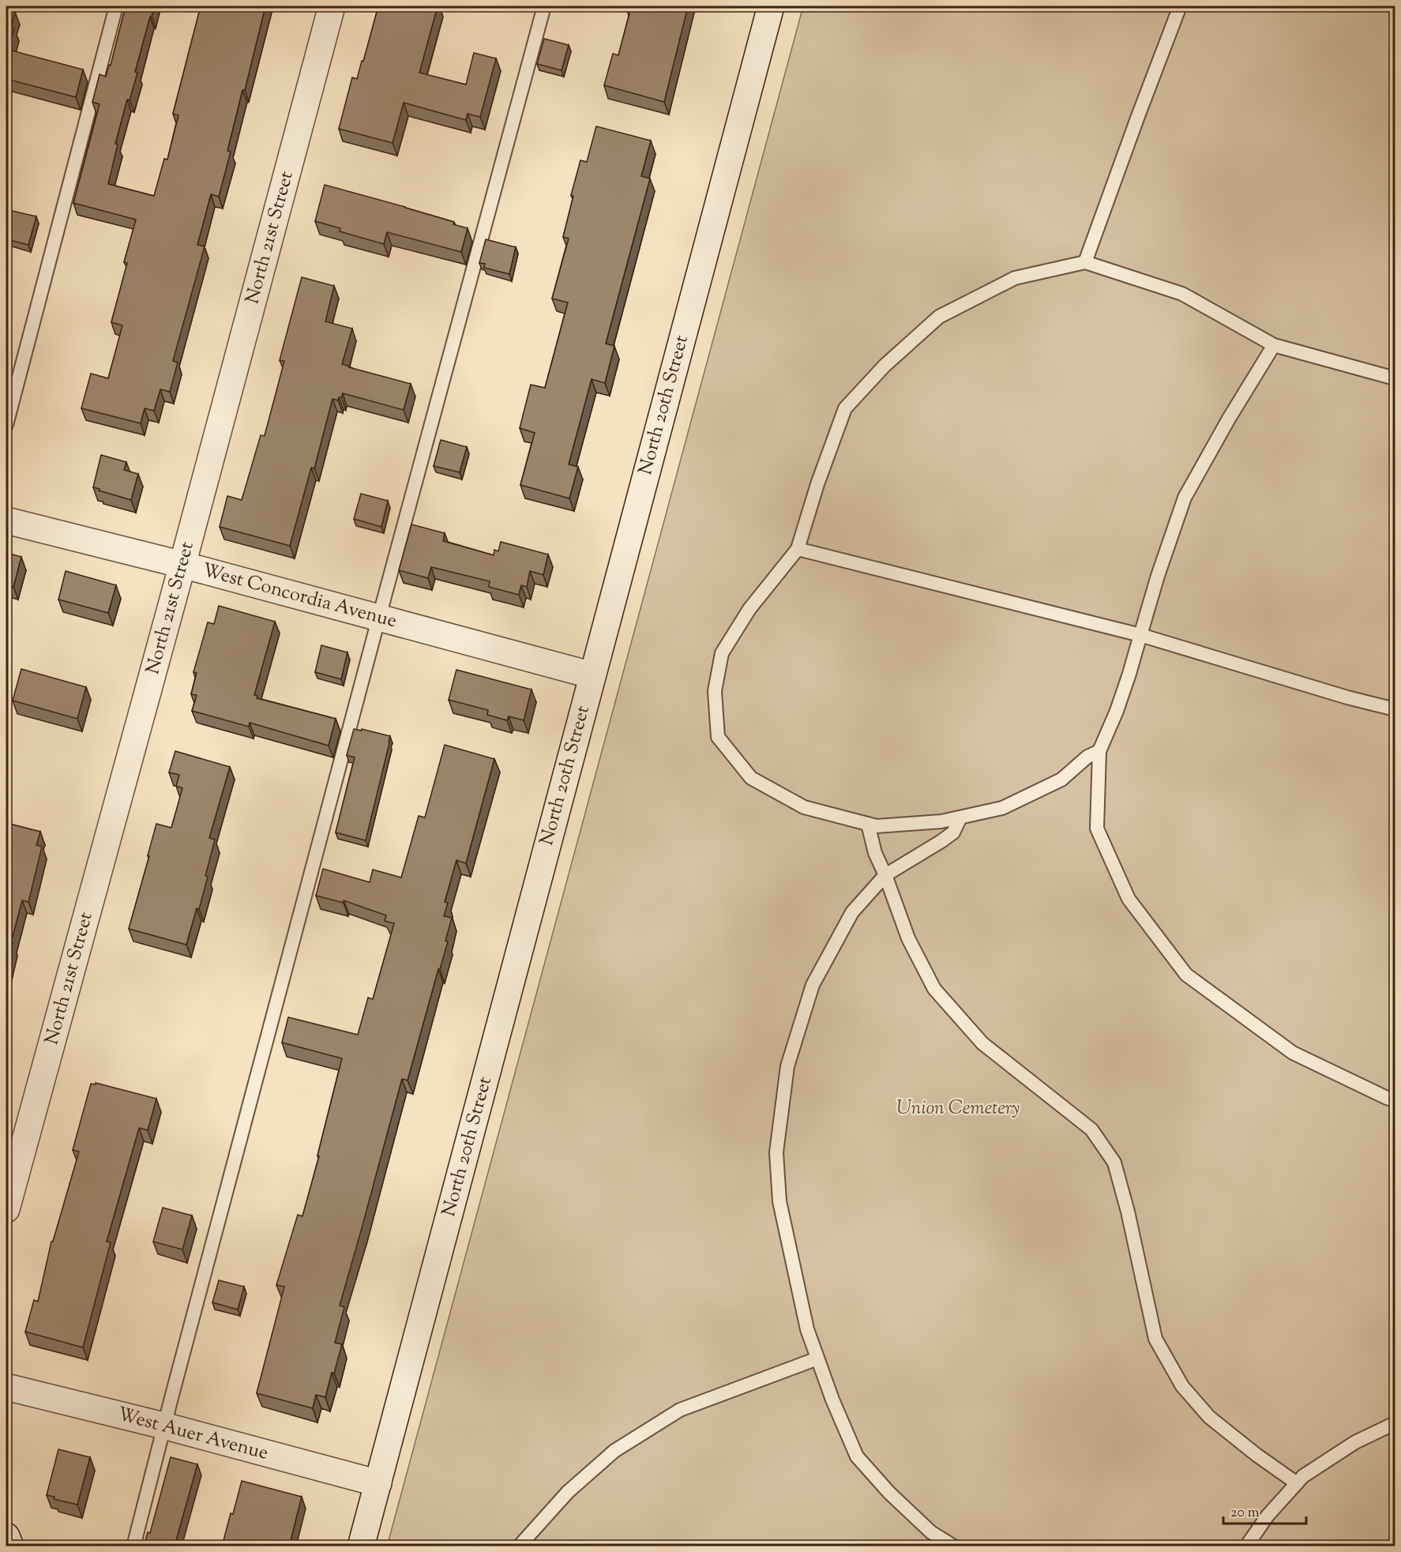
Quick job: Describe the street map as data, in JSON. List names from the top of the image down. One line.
{"streets":{"street":["North 21st Street","North 20th Street","West Concordia Avenue","West Auer Avenue"]},"crossings":[["North 21st Street","West Concordia Avenue"],["North 20th Street","West Concordia Avenue"],["North 20th Street","West Auer Avenue"]],"parks":["Union Cemetery"],"scale_bar":"20 m"}
